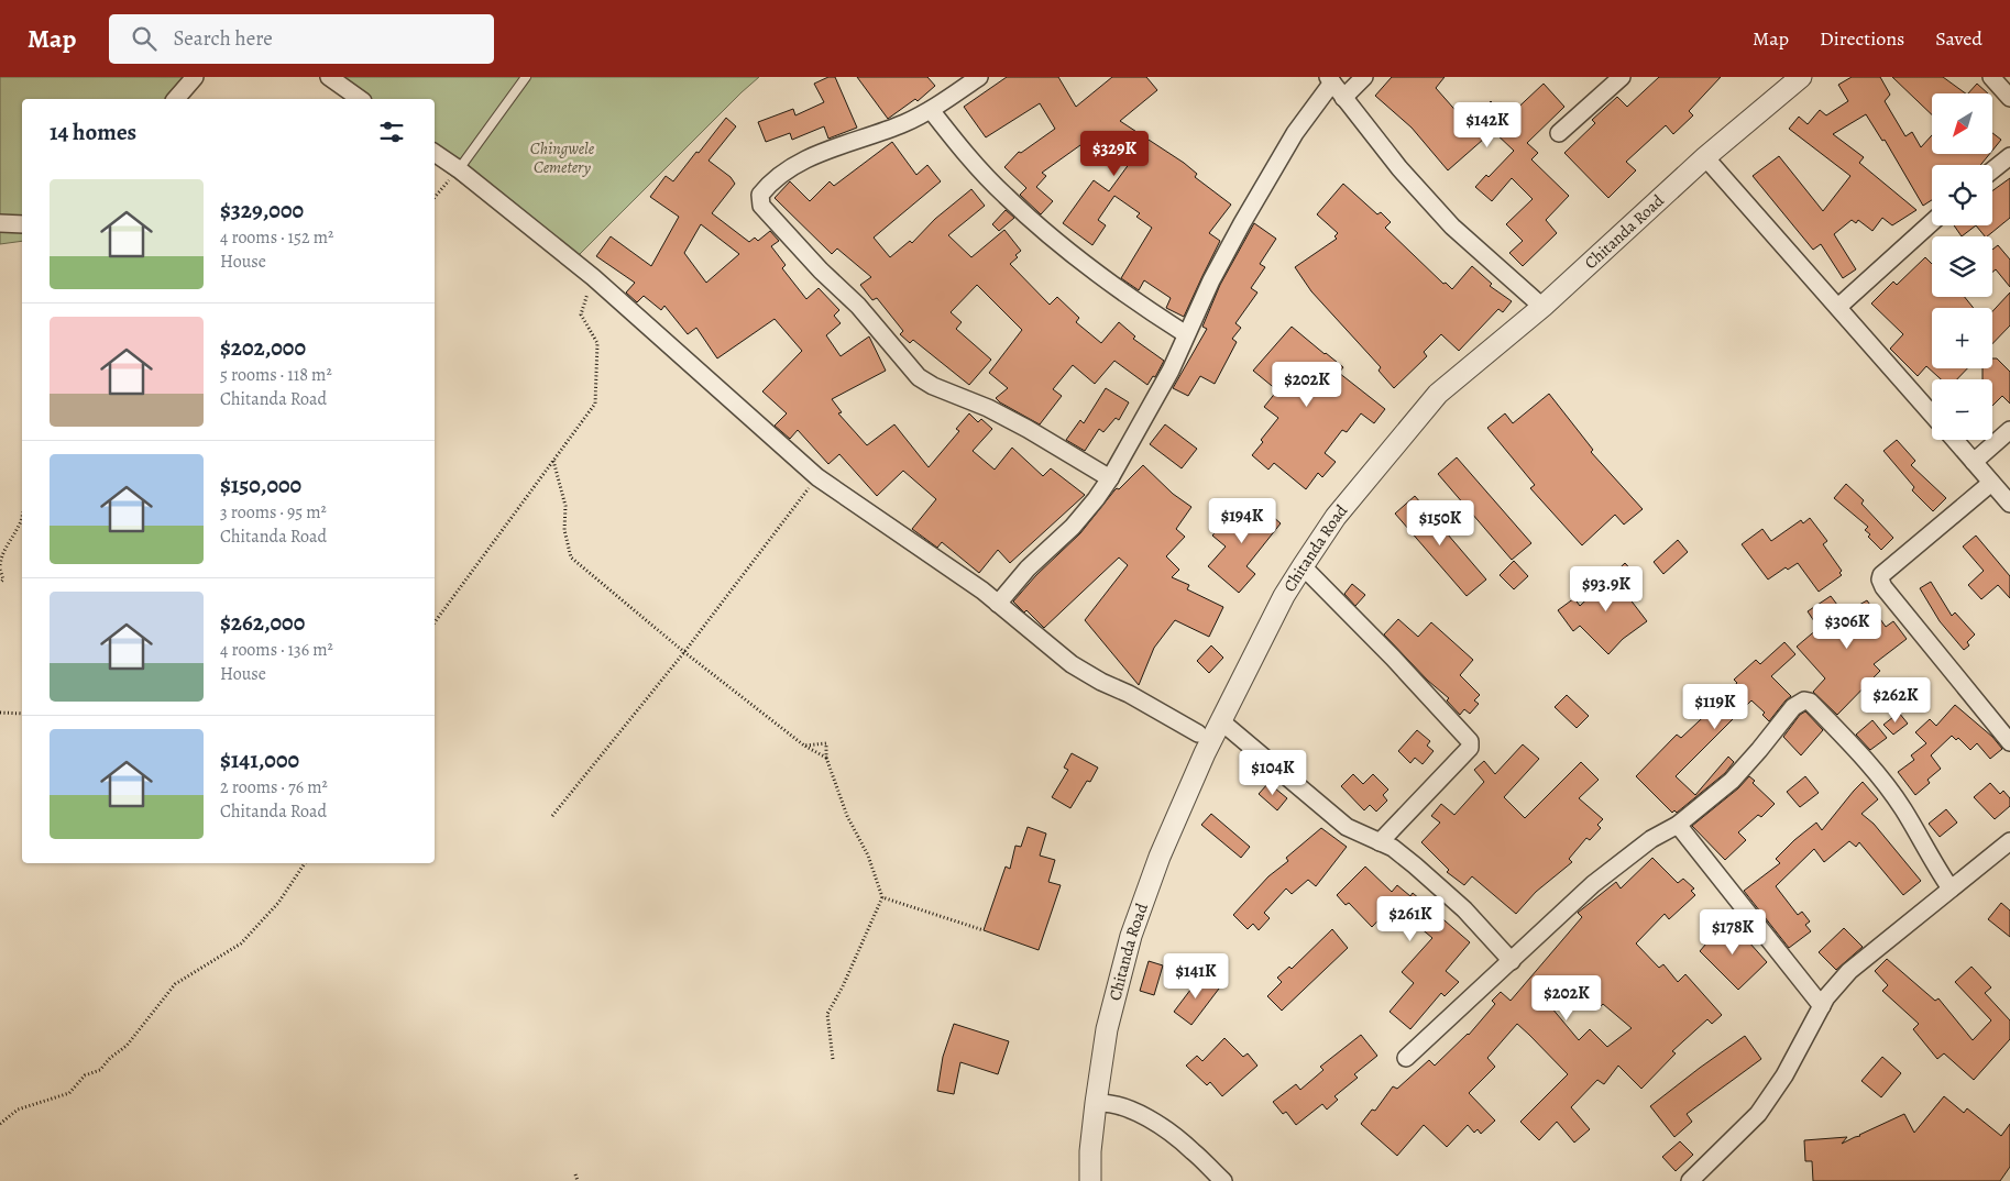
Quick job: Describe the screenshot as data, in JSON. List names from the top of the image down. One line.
{"streets":{"street":["Chitanda Road"]},"parks":["Chingwele Cemetery"],"north":"bottom left","page":{"header":"Map","search":"Search here","nav":["Map","Directions","Saved"],"map_buttons":["+","−"],"heading":"14 homes","price":["$142K","$329K","$202K","$194K","$150K","$93.9K","$306K","$262K","$119K","$104K","$261K","$178K","$141K","$202K"],"list":[{"name":"$329,000","note":"4 rooms · 152 m² · House"},{"name":"$202,000","note":"5 rooms · 118 m² · Chitanda Road"},{"name":"$150,000","note":"3 rooms · 95 m² · Chitanda Road"},{"name":"$262,000","note":"4 rooms · 136 m² · House"},{"name":"$141,000","note":"2 rooms · 76 m² · Chitanda Road"}]}}
